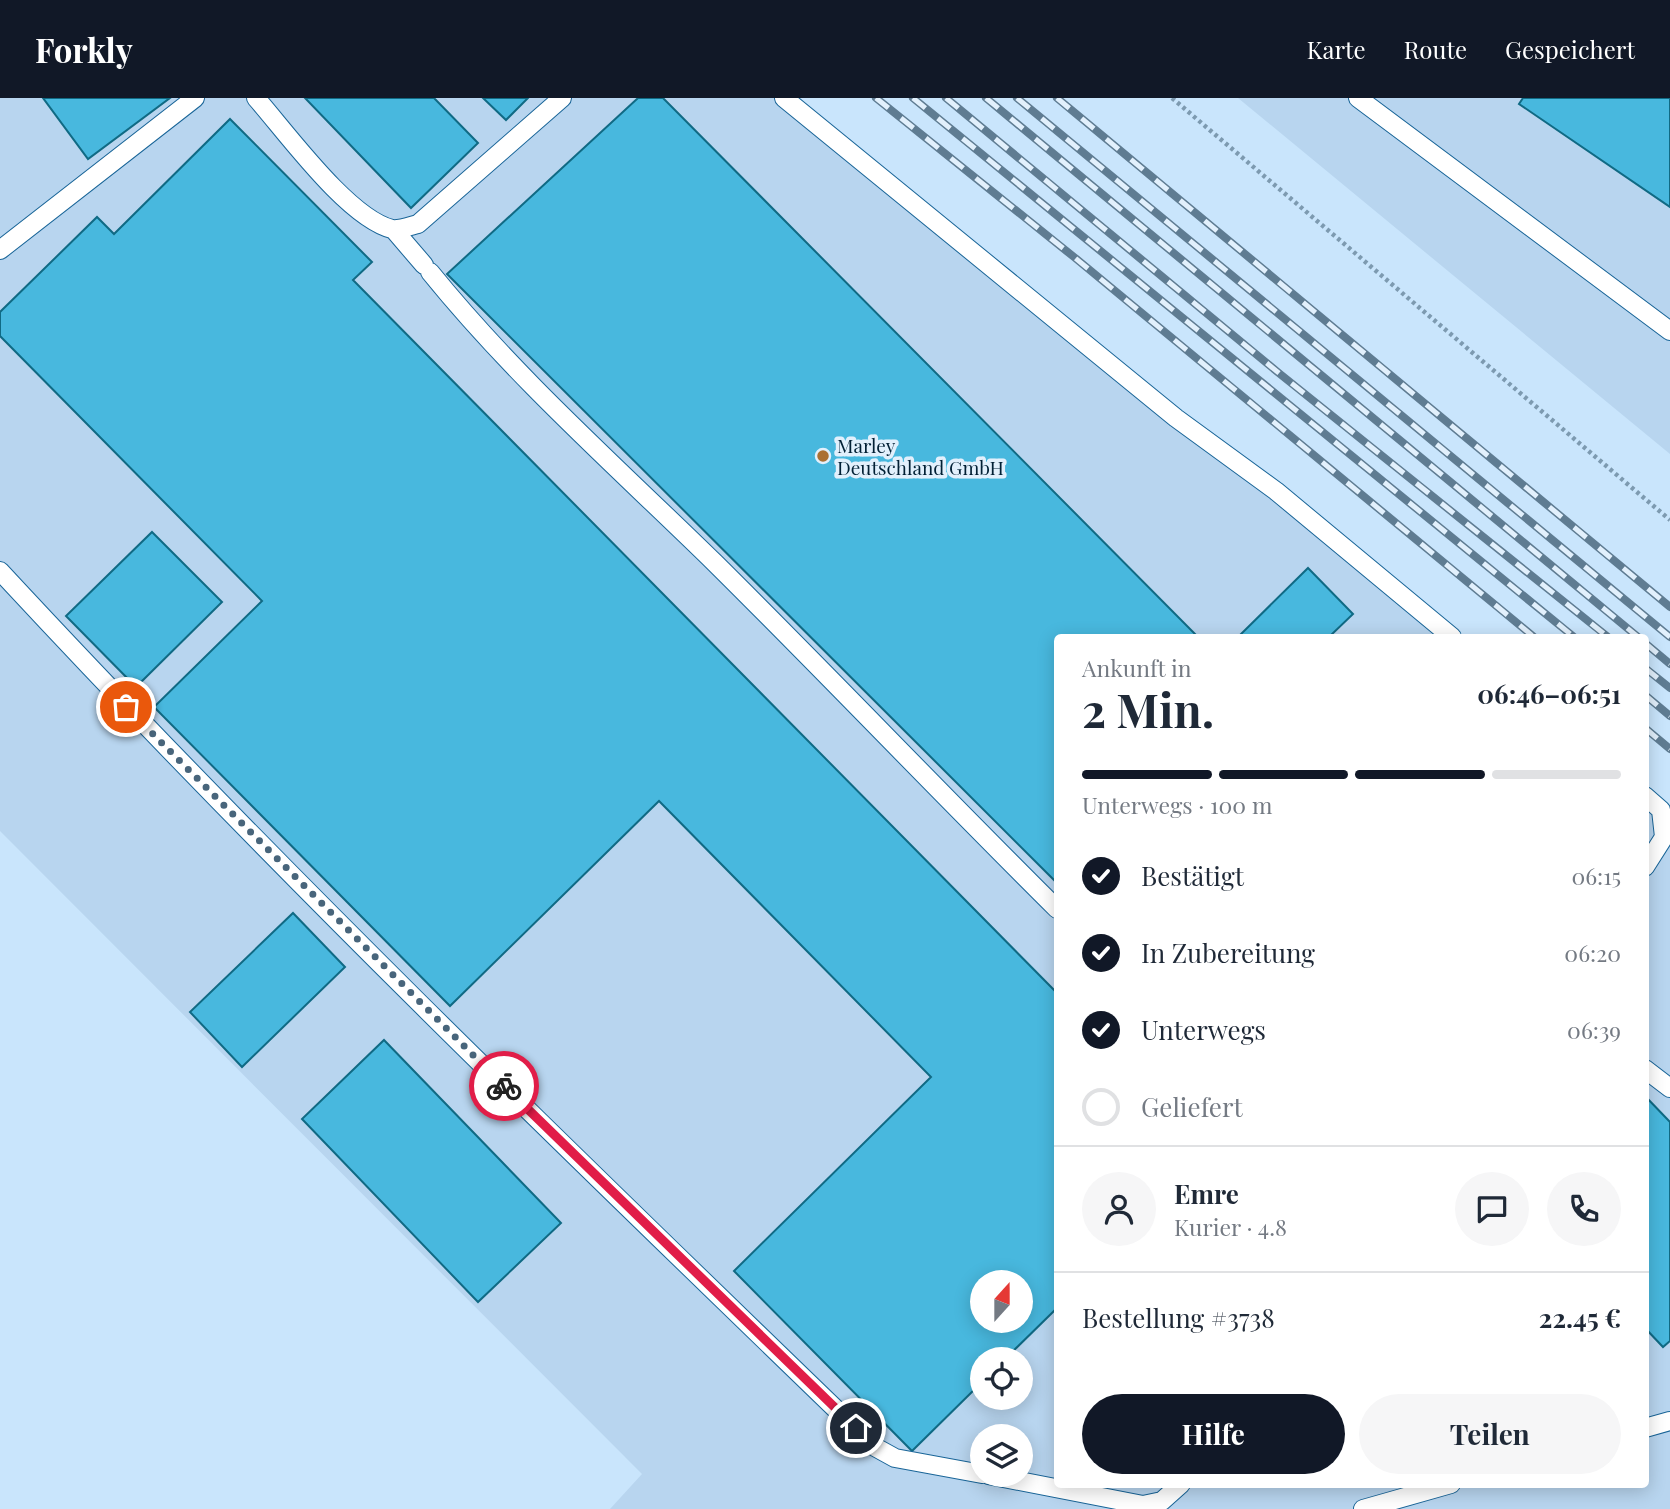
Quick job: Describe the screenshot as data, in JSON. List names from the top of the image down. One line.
{"places":["Marley Deutschland GmbH"],"north":"top","page":{"header":"Forkly","nav":["Karte","Route","Gespeichert"],"heading":["2 Min.","Ankunft in","06:46–06:51"],"panel":["Emre","Kurier · 4.8","Bestellung #3738","22.45 €"],"bar":"Unterwegs · 100 m","list":[["Bestätigt","06:15"],["In Zubereitung","06:20"],["Unterwegs","06:39"],"Geliefert"],"buttons":["Hilfe","Teilen"]}}
